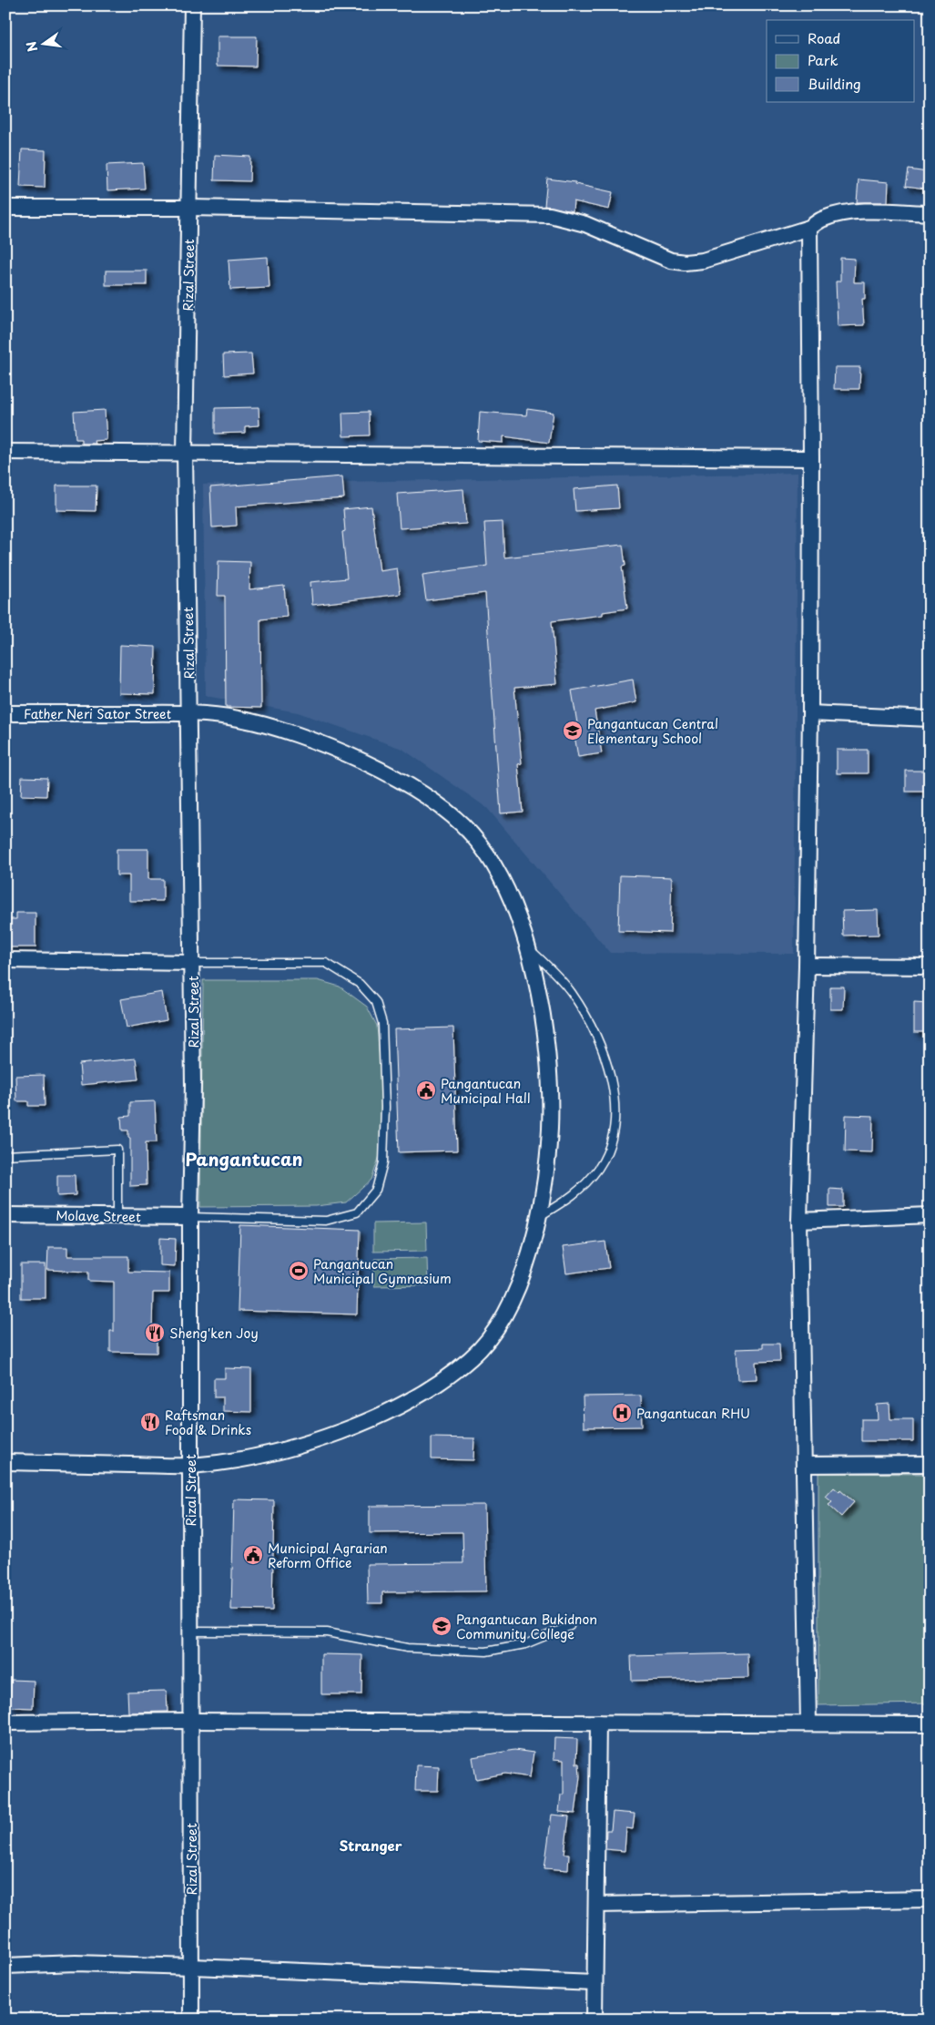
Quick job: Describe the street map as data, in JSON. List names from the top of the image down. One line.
{"streets":{"street":["Rizal Street","Father Neri Sator Street","Molave Street"]},"crossings":[["Rizal Street","Father Neri Sator Street"],["Rizal Street","Molave Street"]],"districts":["Pangantucan","Stranger"],"places":{"school or university":["Pangantucan Central Elementary School","Pangantucan Bukidnon Community College"],"public building":["Pangantucan Municipal Hall","Municipal Agrarian Reform Office"],"sports":["Pangantucan Municipal Gymnasium"],"restaurant":["Sheng'ken Joy","Raftsman Food & Drinks"],"hospital":["Pangantucan RHU"]},"legend":["Road","Park","Building"],"north":"left"}
